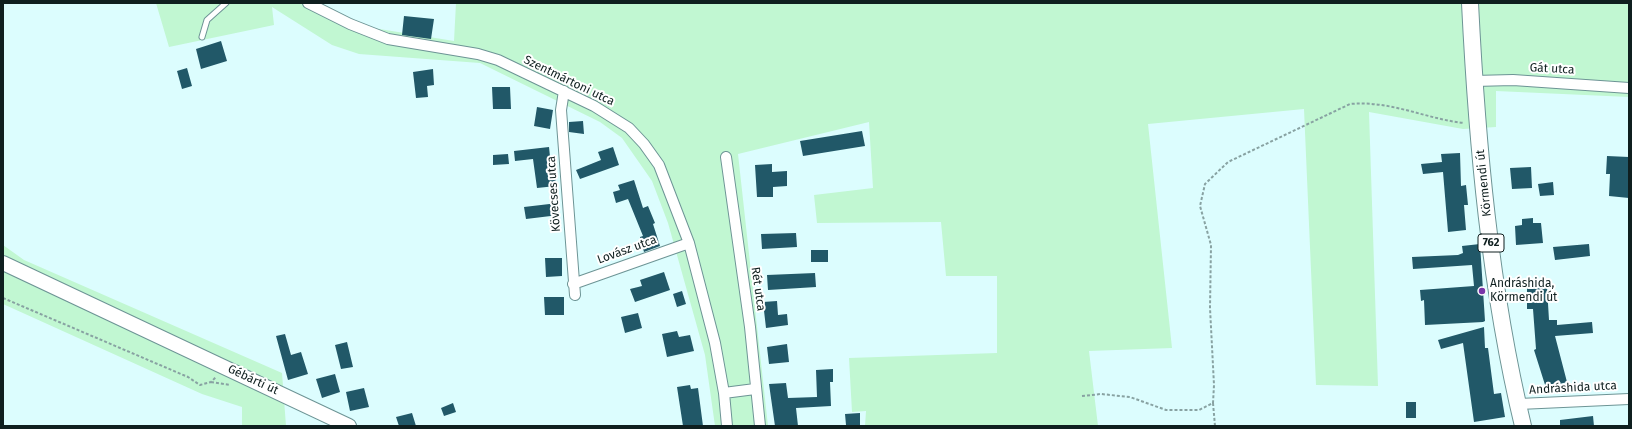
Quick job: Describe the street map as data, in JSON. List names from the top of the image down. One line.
{"streets":{"main road":["Körmendi út","762","Gébárti út"],"street":["Gát utca","Szentmártoni utca","Kövecses utca","Lovász utca","Rét utca","Andráshida utca"]},"crossings":[["Gát utca","Körmendi út"],["Gát utca","762"],["Szentmártoni utca","Kövecses utca"],["Szentmártoni utca","Lovász utca"],["Körmendi út","762"],["Körmendi út","Andráshida utca"],["Kövecses utca","Lovász utca"]],"places":["Andráshida, Körmendi út"]}
